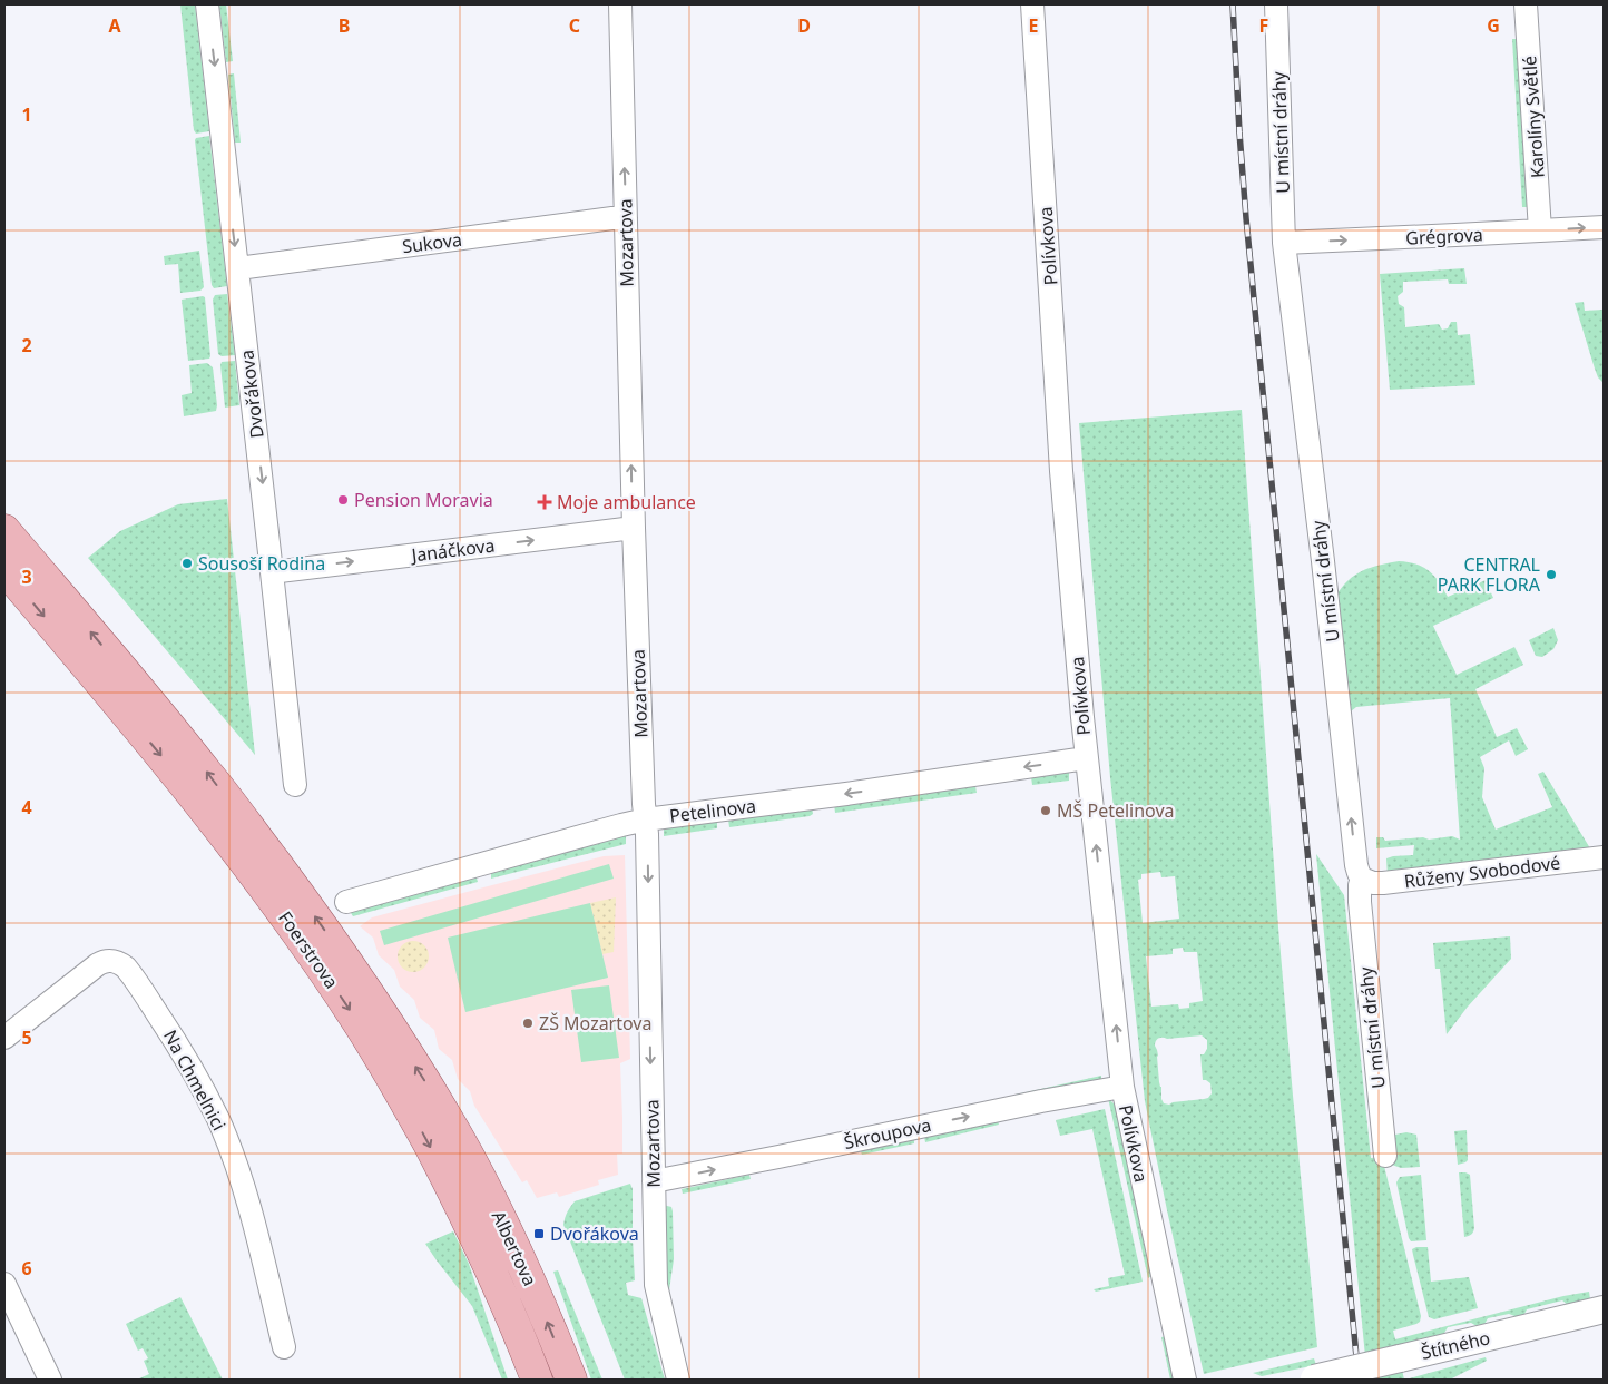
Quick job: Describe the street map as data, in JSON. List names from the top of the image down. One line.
{"streets":{"main road":["Foerstrova","Albertova"],"street":["Karolíny Světlé","U místní dráhy","Grégrova","Sukova","Mozartova","Polívkova","Dvořákova","Janáčkova","Petelinova","Růženy Svobodové","Na Chmelnici","Škroupova","Štítného"]},"crossings":[["Karolíny Světlé","Grégrova"],["U místní dráhy","Grégrova"],["U místní dráhy","Růženy Svobodové"],["Sukova","Mozartova"],["Sukova","Dvořákova"],["Mozartova","Janáčkova"],["Mozartova","Petelinova"],["Mozartova","Škroupova"],["Polívkova","Petelinova"],["Polívkova","Škroupova"],["Dvořákova","Janáčkova"],["Foerstrova","Albertova"]],"one_way":["U místní dráhy","Grégrova","Dvořákova","Janáčkova","Petelinova","Škroupova"],"places":{"other":["Pension Moravia","Sousoší Rodina","CENTRAL PARK FLORA","MŠ Petelinova","ZŠ Mozartova"],"health":["Moje ambulance"],"transit":["Dvořákova"]},"grid":{"columns":["A","B","C","D","E","F","G"],"rows":["1","2","3","4","5","6"]}}
